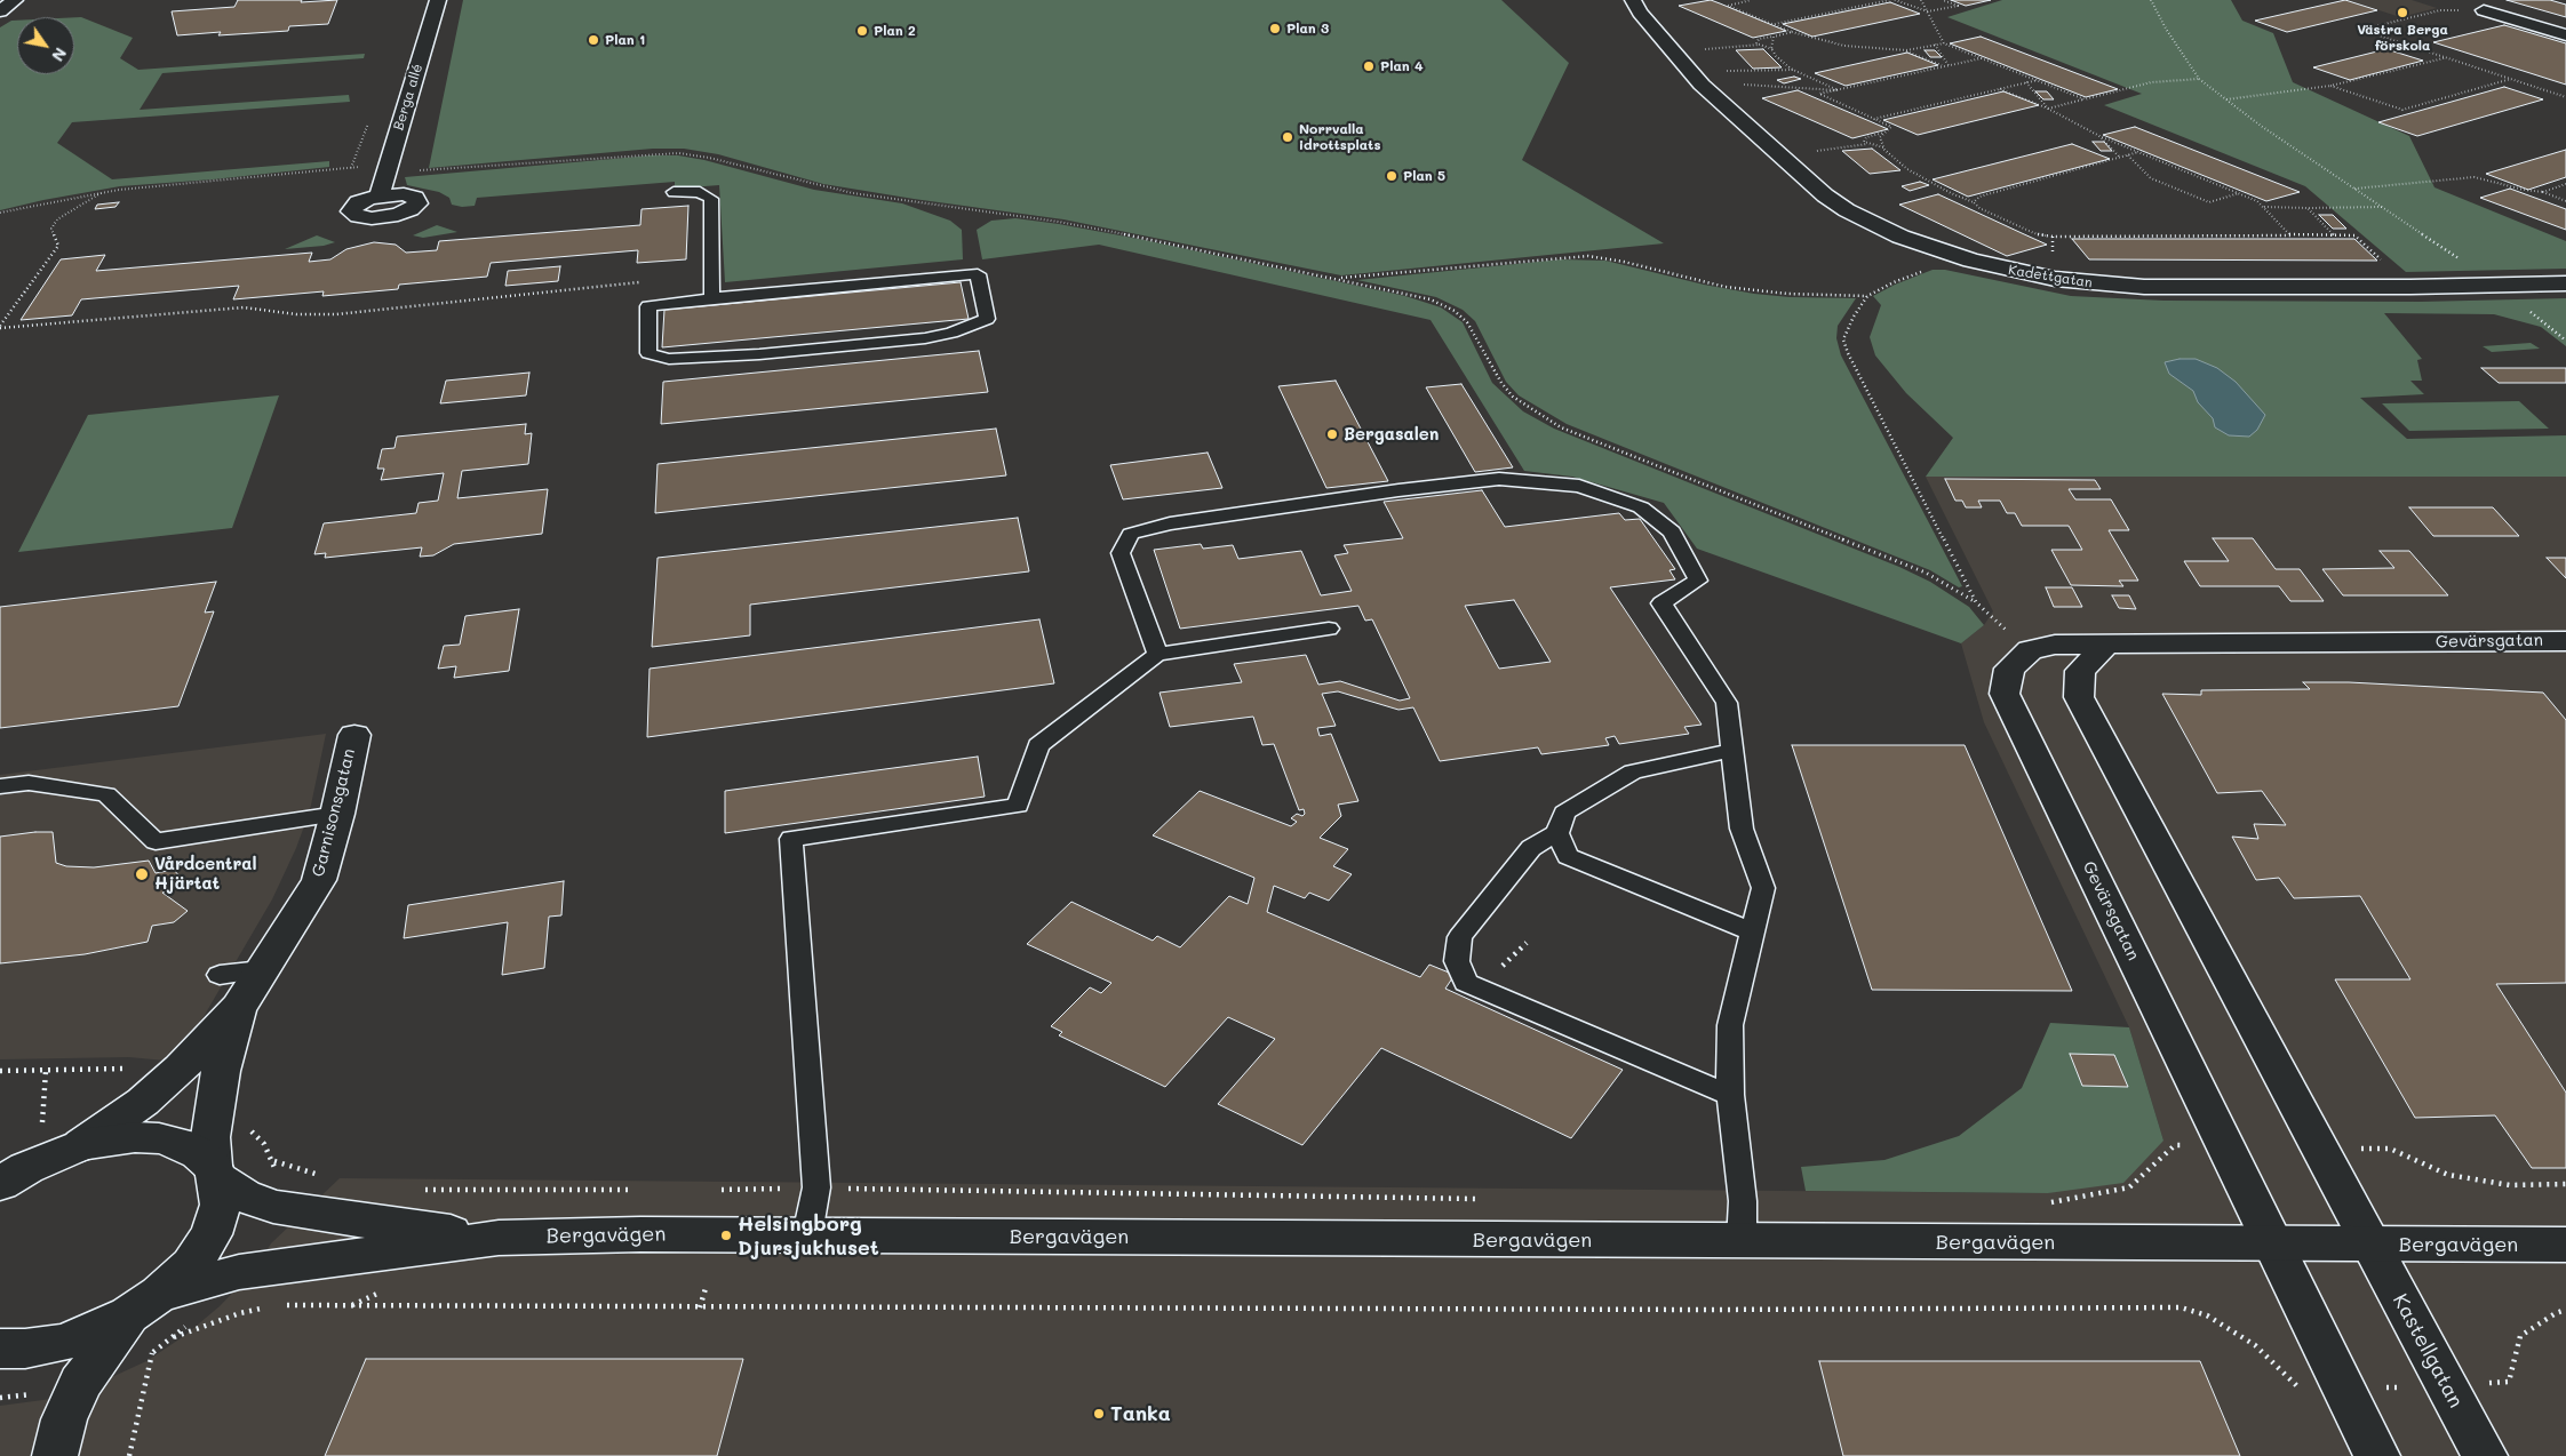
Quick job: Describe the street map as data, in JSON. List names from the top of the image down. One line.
{"streets":{"main road":["Berga allé","Kadettgatan","Gevärsgatan","Garnisonsgatan","Bergavägen","Kastellgatan"]},"crossings":[["Gevärsgatan","Bergavägen"],["Garnisonsgatan","Bergavägen"],["Bergavägen","Kastellgatan"]],"places":["Västra Berga förskola","Plan 3","Plan 2","Plan 1","Plan 4","Norrvalla idrottsplats","Plan 5","Bergasalen","Vårdcentral Hjärtat","Helsingborg Djursjukhuset","Tanka"],"north":"bottom right"}
